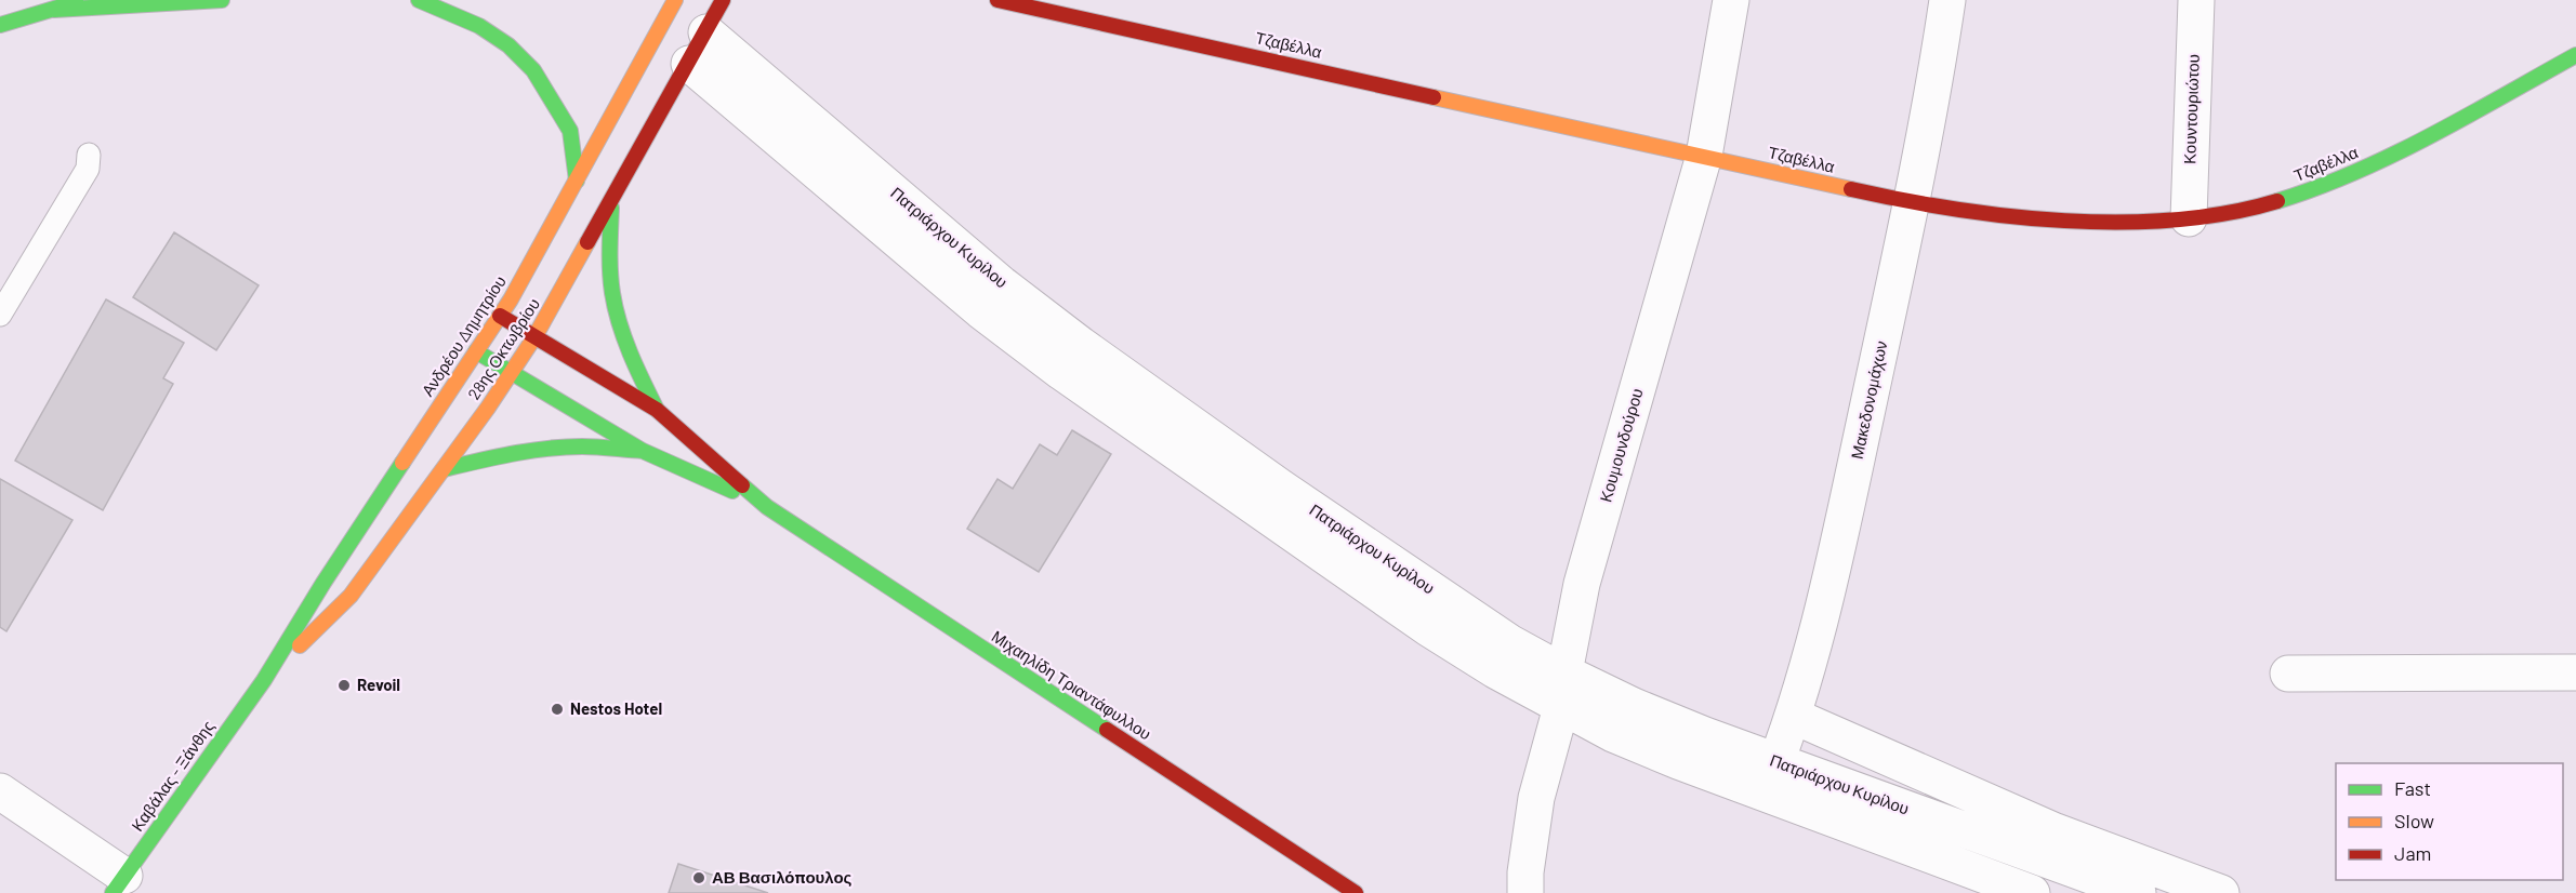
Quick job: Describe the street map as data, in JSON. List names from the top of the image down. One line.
{"streets":{"street":["Τζαβέλλα","Κουντουριώτου","Πατριάρχου Κυρίλου","Ανδρέου Δημητρίου","28ης Οκτωβρίου","Μακεδονομάχων","Κουμουνδούρου","Μιχαηλίδη Τριαντάφυλλου","Καβάλας - Ξάνθης"]},"crossings":[["Τζαβέλλα","Κουντουριώτου"],["Τζαβέλλα","Μακεδονομάχων"],["Τζαβέλλα","Κουμουνδούρου"],["Πατριάρχου Κυρίλου","28ης Οκτωβρίου"],["Πατριάρχου Κυρίλου","Μακεδονομάχων"],["Πατριάρχου Κυρίλου","Κουμουνδούρου"],["Ανδρέου Δημητρίου","28ης Οκτωβρίου"],["Ανδρέου Δημητρίου","Μιχαηλίδη Τριαντάφυλλου"],["Ανδρέου Δημητρίου","Καβάλας - Ξάνθης"],["28ης Οκτωβρίου","Μιχαηλίδη Τριαντάφυλλου"],["28ης Οκτωβρίου","Καβάλας - Ξάνθης"]],"places":["Revoil","Nestos Hotel","ΑΒ Βασιλόπουλος"],"legend":["Fast","Slow","Jam"]}
